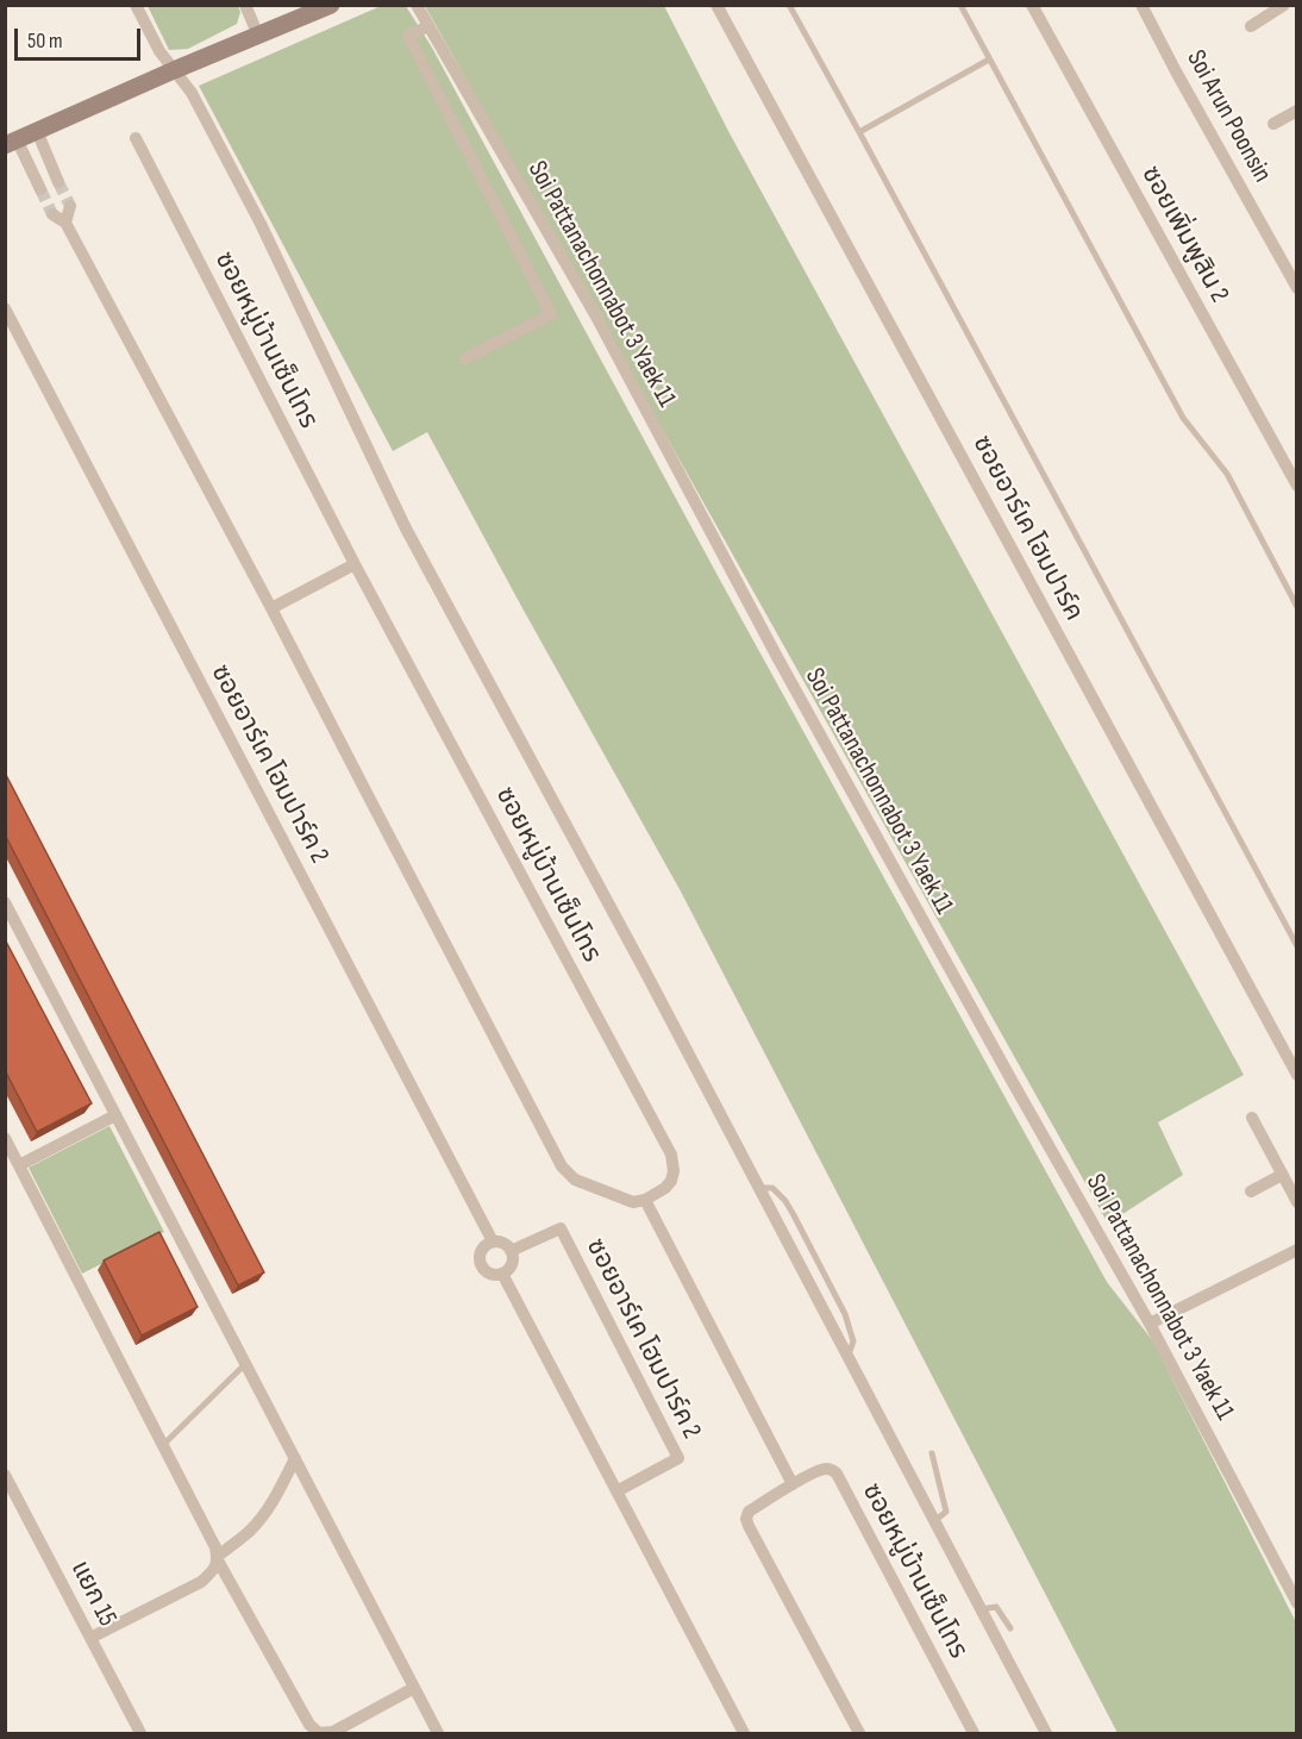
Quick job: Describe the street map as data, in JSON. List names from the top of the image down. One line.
{"streets":{"street":["Soi Arun Poonsin","ซอยเพิ่มพูสิน 2","Soi Pattanachonnabot 3 Yaek 11","ซอยหมู่บ้านเซ็นโทร","ซอยอาร์เค โฮมปาร์ค","ซอยอาร์เค โฮมปาร์ค 2","แยก 15"]},"scale_bar":"50 m"}
